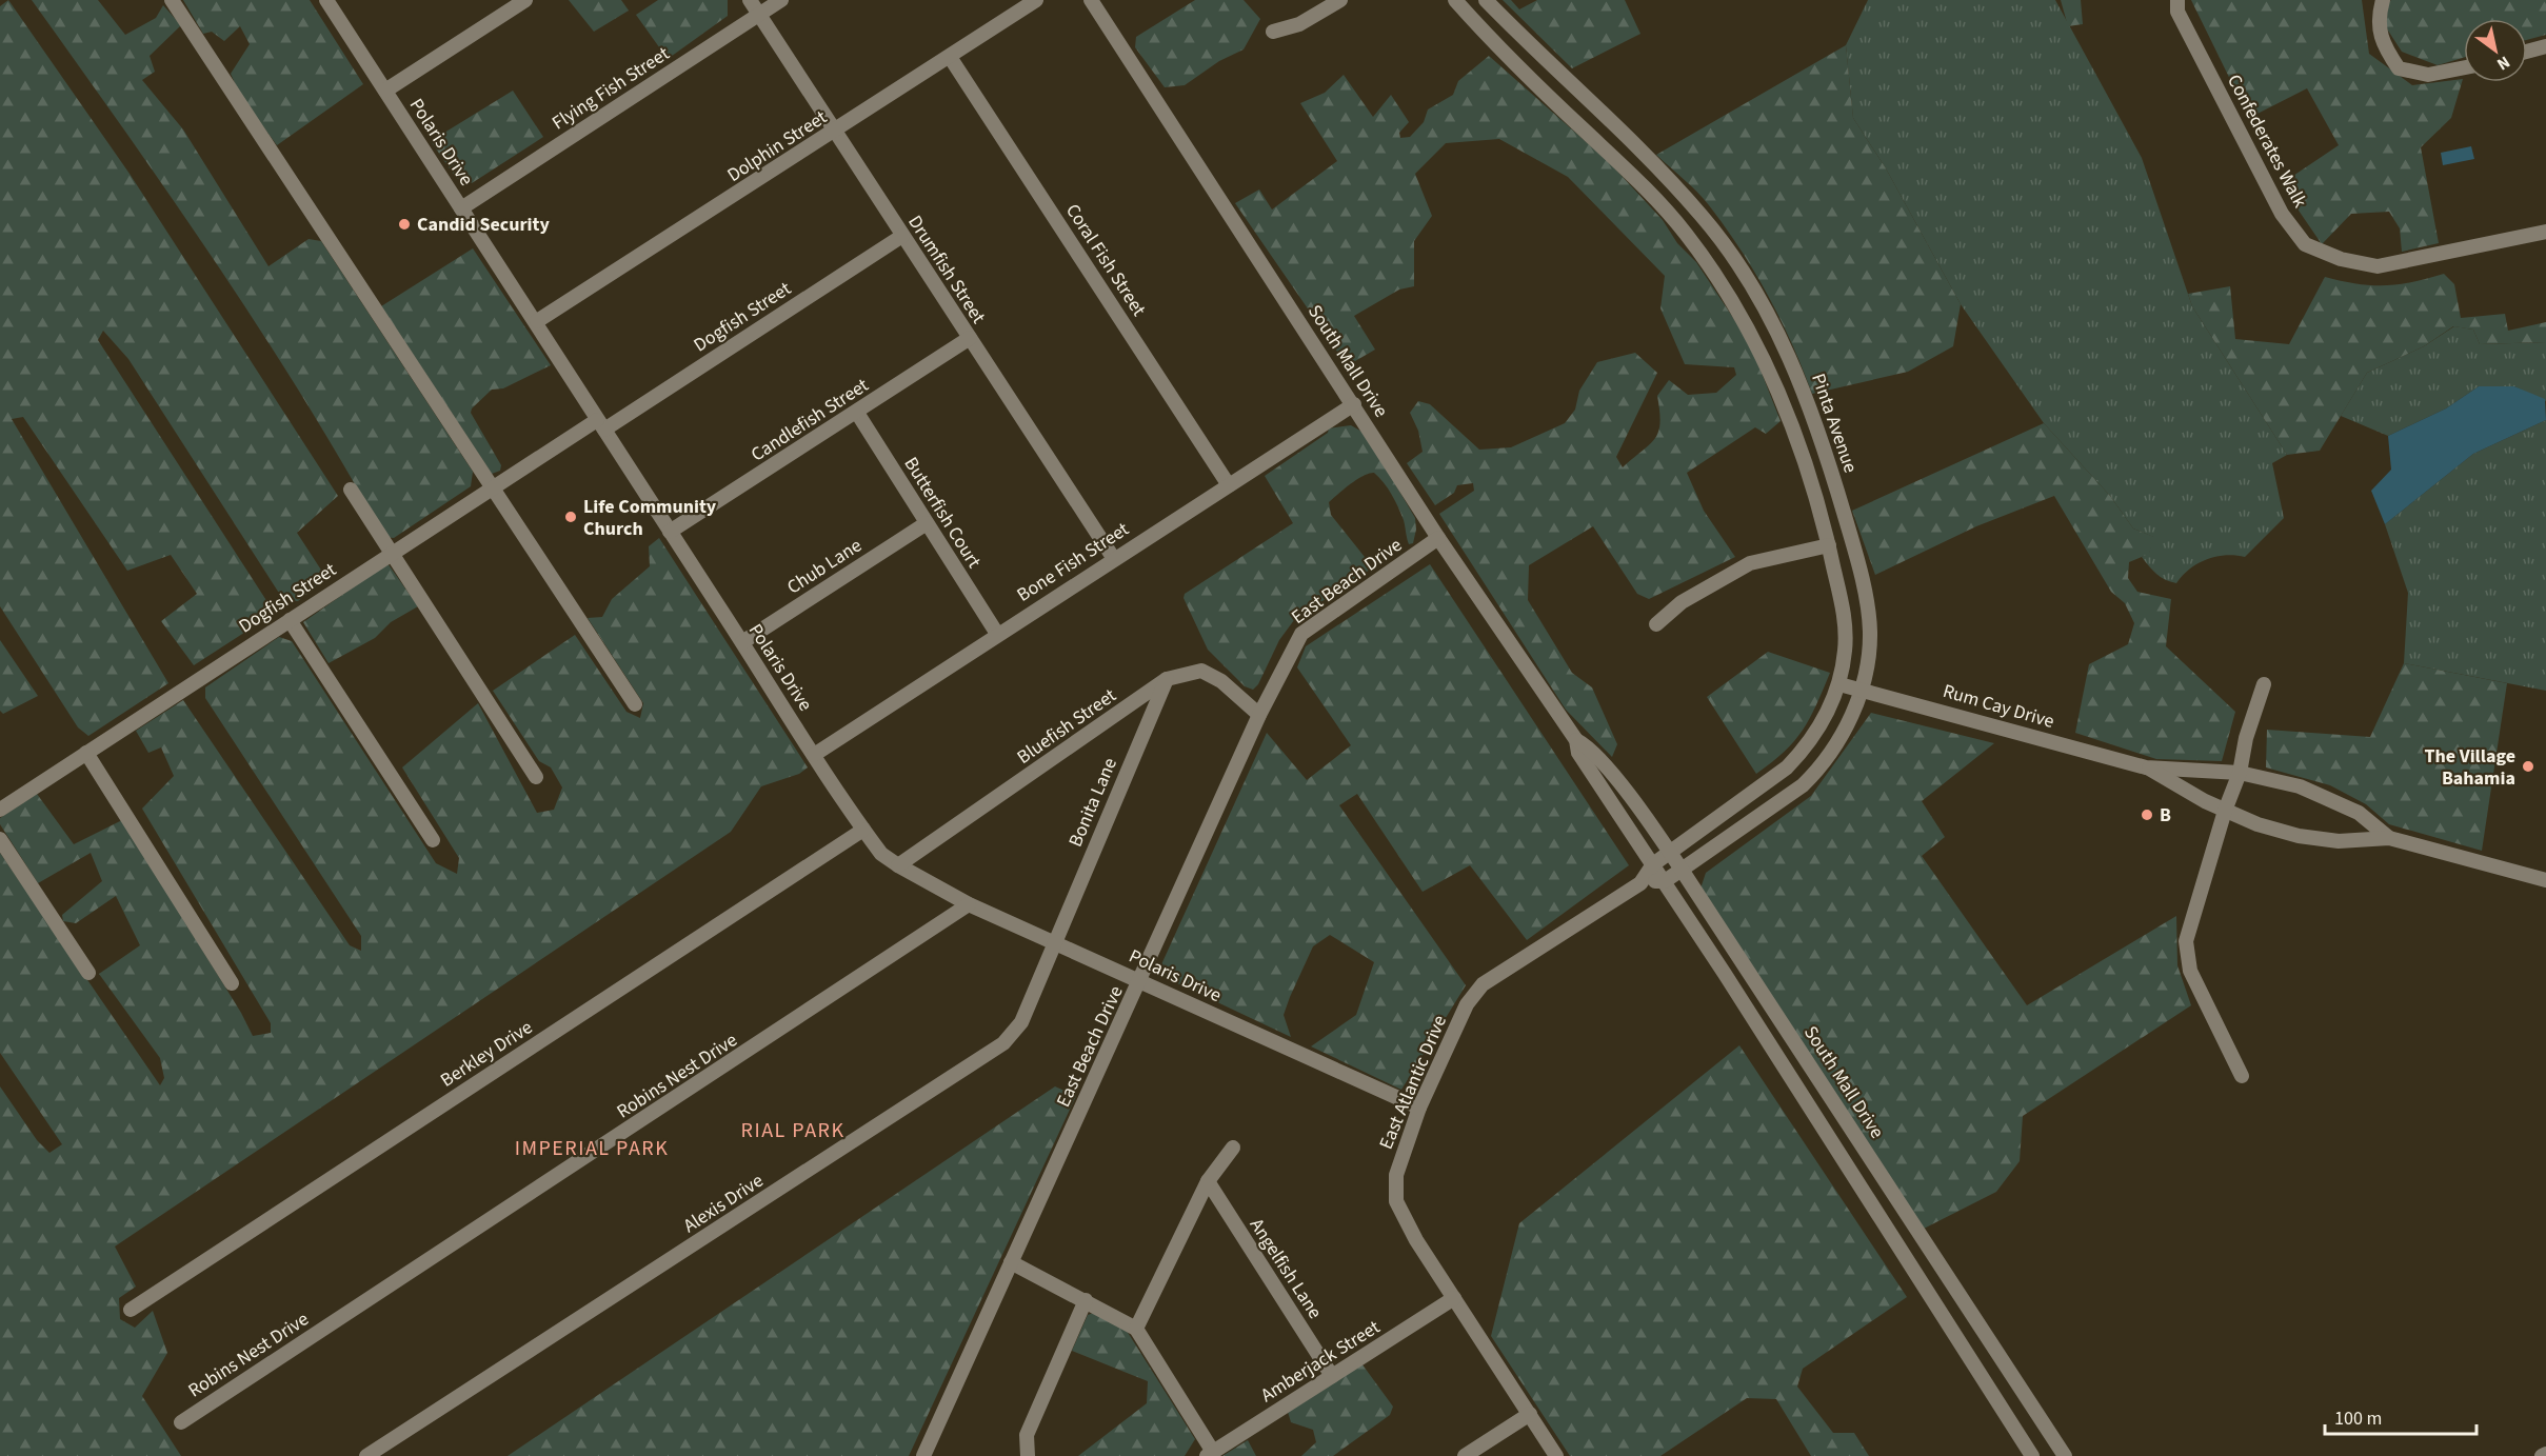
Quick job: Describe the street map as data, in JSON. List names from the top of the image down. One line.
{"streets":{"street":["Flying Fish Street","Confederates Walk","Polaris Drive","Dolphin Street","Coral Fish Street","Drumfish Street","Dogfish Street","South Mall Drive","Candlefish Street","Pinta Avenue","Butterfish Court","Bone Fish Street","Chub Lane","East Beach Drive","Rum Cay Drive","Bluefish Street","Bonita Lane","Berkley Drive","Robins Nest Drive","East Atlantic Drive","Alexis Drive","Angelfish Lane","Amberjack Street"]},"crossings":[["Flying Fish Street","Polaris Drive"],["Flying Fish Street","Drumfish Street"],["Polaris Drive","Dolphin Street"],["Polaris Drive","Dogfish Street"],["Polaris Drive","Candlefish Street"],["Polaris Drive","Bone Fish Street"],["Polaris Drive","Chub Lane"],["Polaris Drive","East Beach Drive"],["Polaris Drive","Bluefish Street"],["Polaris Drive","Bonita Lane"],["Polaris Drive","Berkley Drive"],["Polaris Drive","Robins Nest Drive"],["Polaris Drive","East Atlantic Drive"],["Polaris Drive","Alexis Drive"],["Dolphin Street","Coral Fish Street"],["Dolphin Street","Drumfish Street"],["Coral Fish Street","Bone Fish Street"],["Drumfish Street","Dogfish Street"],["Drumfish Street","Candlefish Street"],["Drumfish Street","Bone Fish Street"],["South Mall Drive","Pinta Avenue"],["South Mall Drive","Bone Fish Street"],["South Mall Drive","East Beach Drive"],["South Mall Drive","East Atlantic Drive"],["Candlefish Street","Butterfish Court"],["Pinta Avenue","Rum Cay Drive"],["Pinta Avenue","East Atlantic Drive"],["Butterfish Court","Bone Fish Street"],["Butterfish Court","Chub Lane"],["East Beach Drive","Bluefish Street"],["Bluefish Street","Bonita Lane"],["Bonita Lane","Alexis Drive"],["East Atlantic Drive","Amberjack Street"],["Angelfish Lane","Amberjack Street"]],"districts":["RIAL PARK","IMPERIAL PARK"],"places":["Candid Security","Life Community Church","The Village Bahamia","B"],"scale_bar":"100 m","north":"bottom right"}
